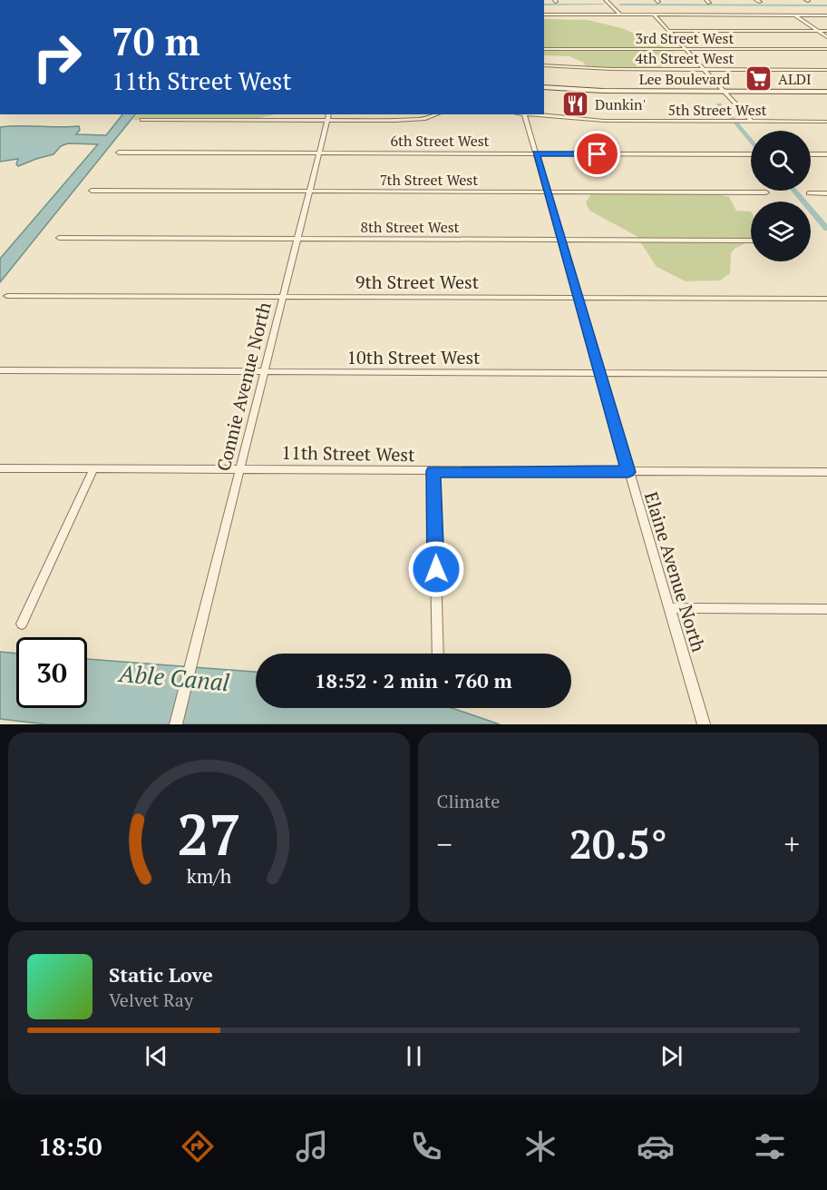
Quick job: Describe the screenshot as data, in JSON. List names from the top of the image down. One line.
{"streets":{"main road":["Lee Boulevard"],"street":["3rd Street West","4th Street West","5th Street West","6th Street West","7th Street West","8th Street West","9th Street West","10th Street West","Connie Avenue North","11th Street West","Elaine Avenue North"]},"crossings":[["5th Street West","Elaine Avenue North"],["6th Street West","Connie Avenue North"],["6th Street West","Elaine Avenue North"],["7th Street West","Connie Avenue North"],["7th Street West","Elaine Avenue North"],["8th Street West","Connie Avenue North"],["8th Street West","Elaine Avenue North"],["9th Street West","Connie Avenue North"],["9th Street West","Elaine Avenue North"],["10th Street West","Connie Avenue North"],["10th Street West","Elaine Avenue North"],["Connie Avenue North","11th Street West"],["11th Street West","Elaine Avenue North"]],"water":["Able Canal"],"places":{"supermarket":["ALDI"],"restaurant":["Dunkin'"]},"page":{"turn":["70 m","11th Street West"],"limit":"30","trip":"18:52 · 2 min · 760 m","tile":"Climate","heat":["−","20.5°","+"],"song":["Static Love","Velvet Ray"],"tabs":"18:50","gauge":["27","km/h"]}}
